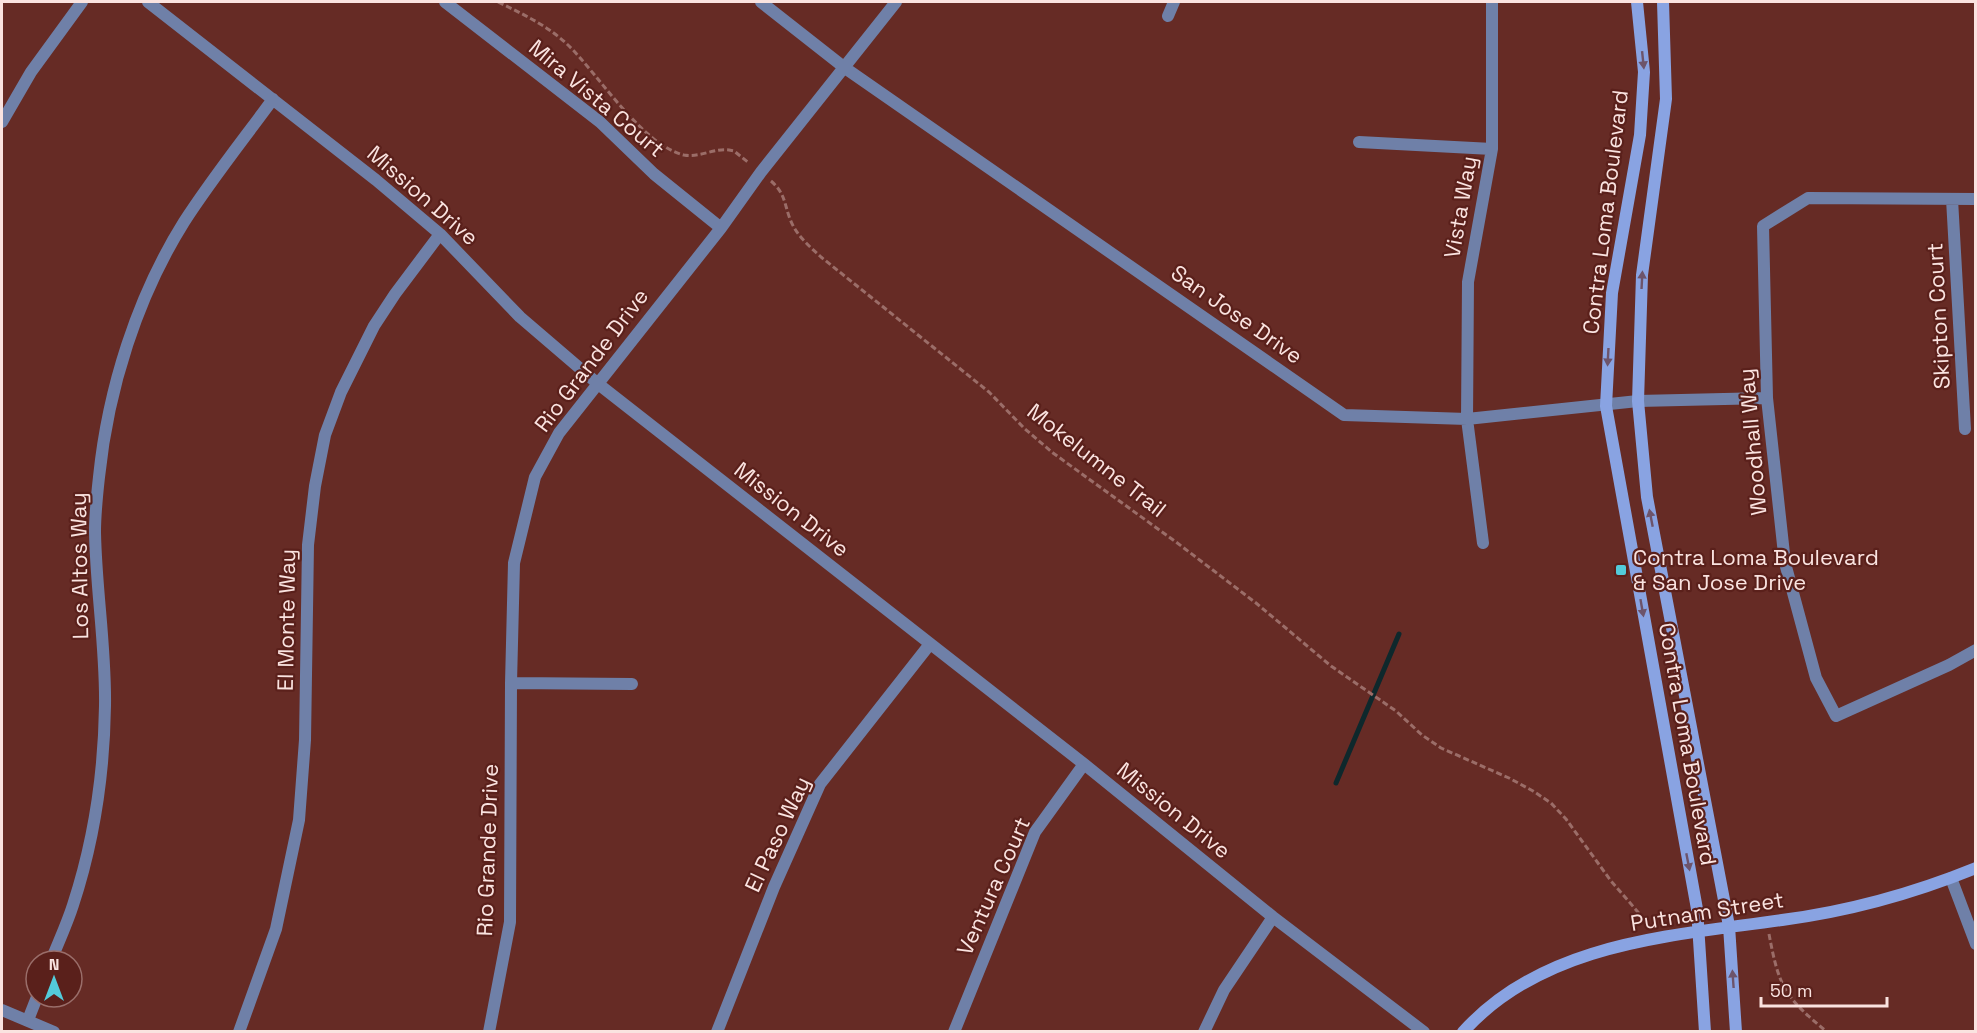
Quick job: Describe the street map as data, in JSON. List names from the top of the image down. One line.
{"streets":{"main road":["Contra Loma Boulevard","Putnam Street"],"street":["Mira Vista Court","Mission Drive","Vista Way","San Jose Drive","Skipton Court","Rio Grande Drive","Woodhall Way","Los Altos Way","El Monte Way","El Paso Way","Ventura Court"],"path":["Mokelumne Trail"]},"crossings":[["Mira Vista Court","Rio Grande Drive"],["Mission Drive","Rio Grande Drive"],["Mission Drive","Los Altos Way"],["Mission Drive","El Monte Way"],["Mission Drive","El Paso Way"],["Mission Drive","Ventura Court"],["Vista Way","San Jose Drive"],["Contra Loma Boulevard","San Jose Drive"],["Contra Loma Boulevard","Putnam Street"],["San Jose Drive","Rio Grande Drive"],["San Jose Drive","Woodhall Way"],["Skipton Court","Woodhall Way"],["Rio Grande Drive","Mokelumne Trail"],["Mokelumne Trail","Putnam Street"]],"places":{"transit":["Contra Loma Boulevard & San Jose Drive"]},"scale_bar":"50 m","north":"top"}
